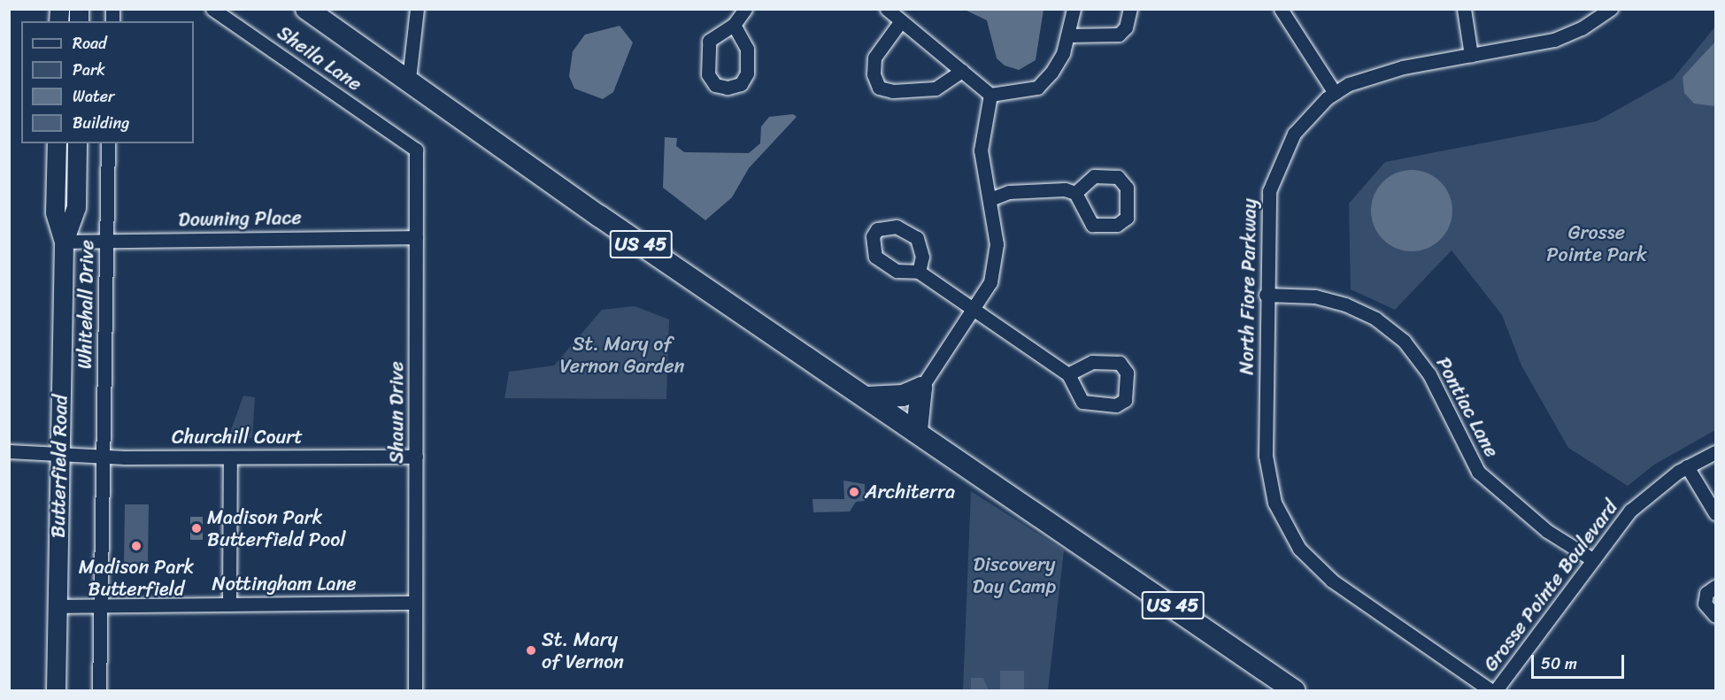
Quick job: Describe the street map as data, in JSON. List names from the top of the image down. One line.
{"streets":{"main road":["US 45","Butterfield Road"],"street":["Sheila Lane","Downing Place","North Fiore Parkway","Whitehall Drive","Pontiac Lane","Shaun Drive","Churchill Court","Nottingham Lane","Grosse Pointe Boulevard"]},"crossings":[["Sheila Lane","Shaun Drive"],["Downing Place","Whitehall Drive"],["Downing Place","Shaun Drive"],["Downing Place","Butterfield Road"],["North Fiore Parkway","Pontiac Lane"],["Whitehall Drive","Churchill Court"],["Whitehall Drive","Nottingham Lane"],["Pontiac Lane","Grosse Pointe Boulevard"],["Shaun Drive","Churchill Court"],["Shaun Drive","Nottingham Lane"],["Churchill Court","Butterfield Road"],["Butterfield Road","Nottingham Lane"]],"parks":["Grosse Pointe Park","St. Mary of Vernon Garden","Discovery Day Camp"],"places":["Architerra","Madison Park Butterfield Pool","Madison Park Butterfield","St. Mary of Vernon"],"legend":["Road","Park","Water","Building"],"scale_bar":"50 m"}
